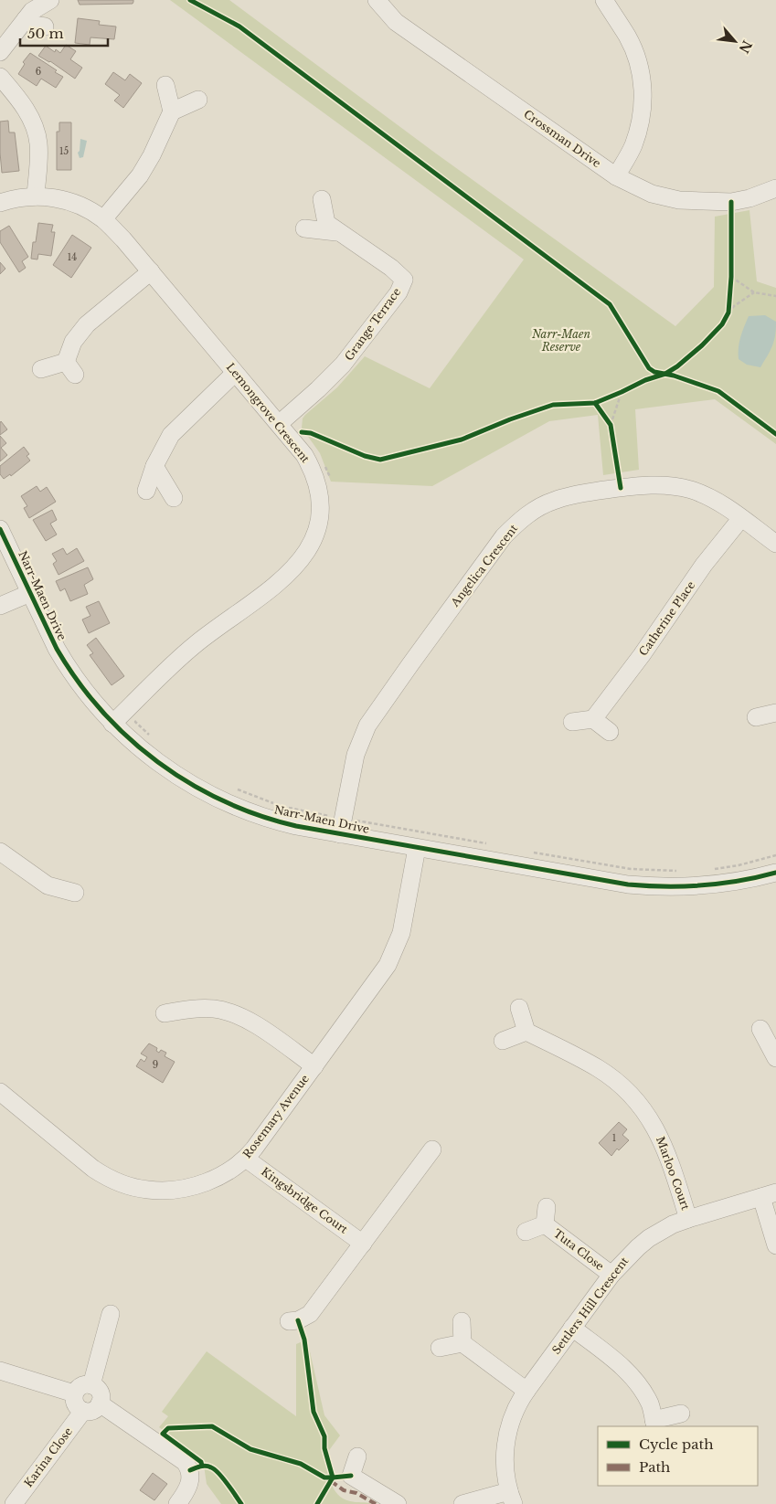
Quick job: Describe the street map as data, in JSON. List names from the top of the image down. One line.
{"streets":{"street":["Crossman Drive","Grange Terrace","Lemongrove Crescent","Angelica Crescent","Narr-Maen Drive","Catherine Place","Rosemary Avenue","Marloo Court","Kingsbridge Court","Tuta Close","Settlers Hill Crescent","Karina Close"]},"crossings":[["Grange Terrace","Lemongrove Crescent"],["Lemongrove Crescent","Narr-Maen Drive"],["Angelica Crescent","Narr-Maen Drive"],["Angelica Crescent","Catherine Place"],["Narr-Maen Drive","Rosemary Avenue"],["Rosemary Avenue","Kingsbridge Court"],["Marloo Court","Settlers Hill Crescent"],["Tuta Close","Settlers Hill Crescent"]],"parks":["Narr-Maen Reserve"],"house_numbers":["6","15","14","9","1"],"legend":["Cycle path","Path"],"scale_bar":"50 m","north":"bottom right"}
